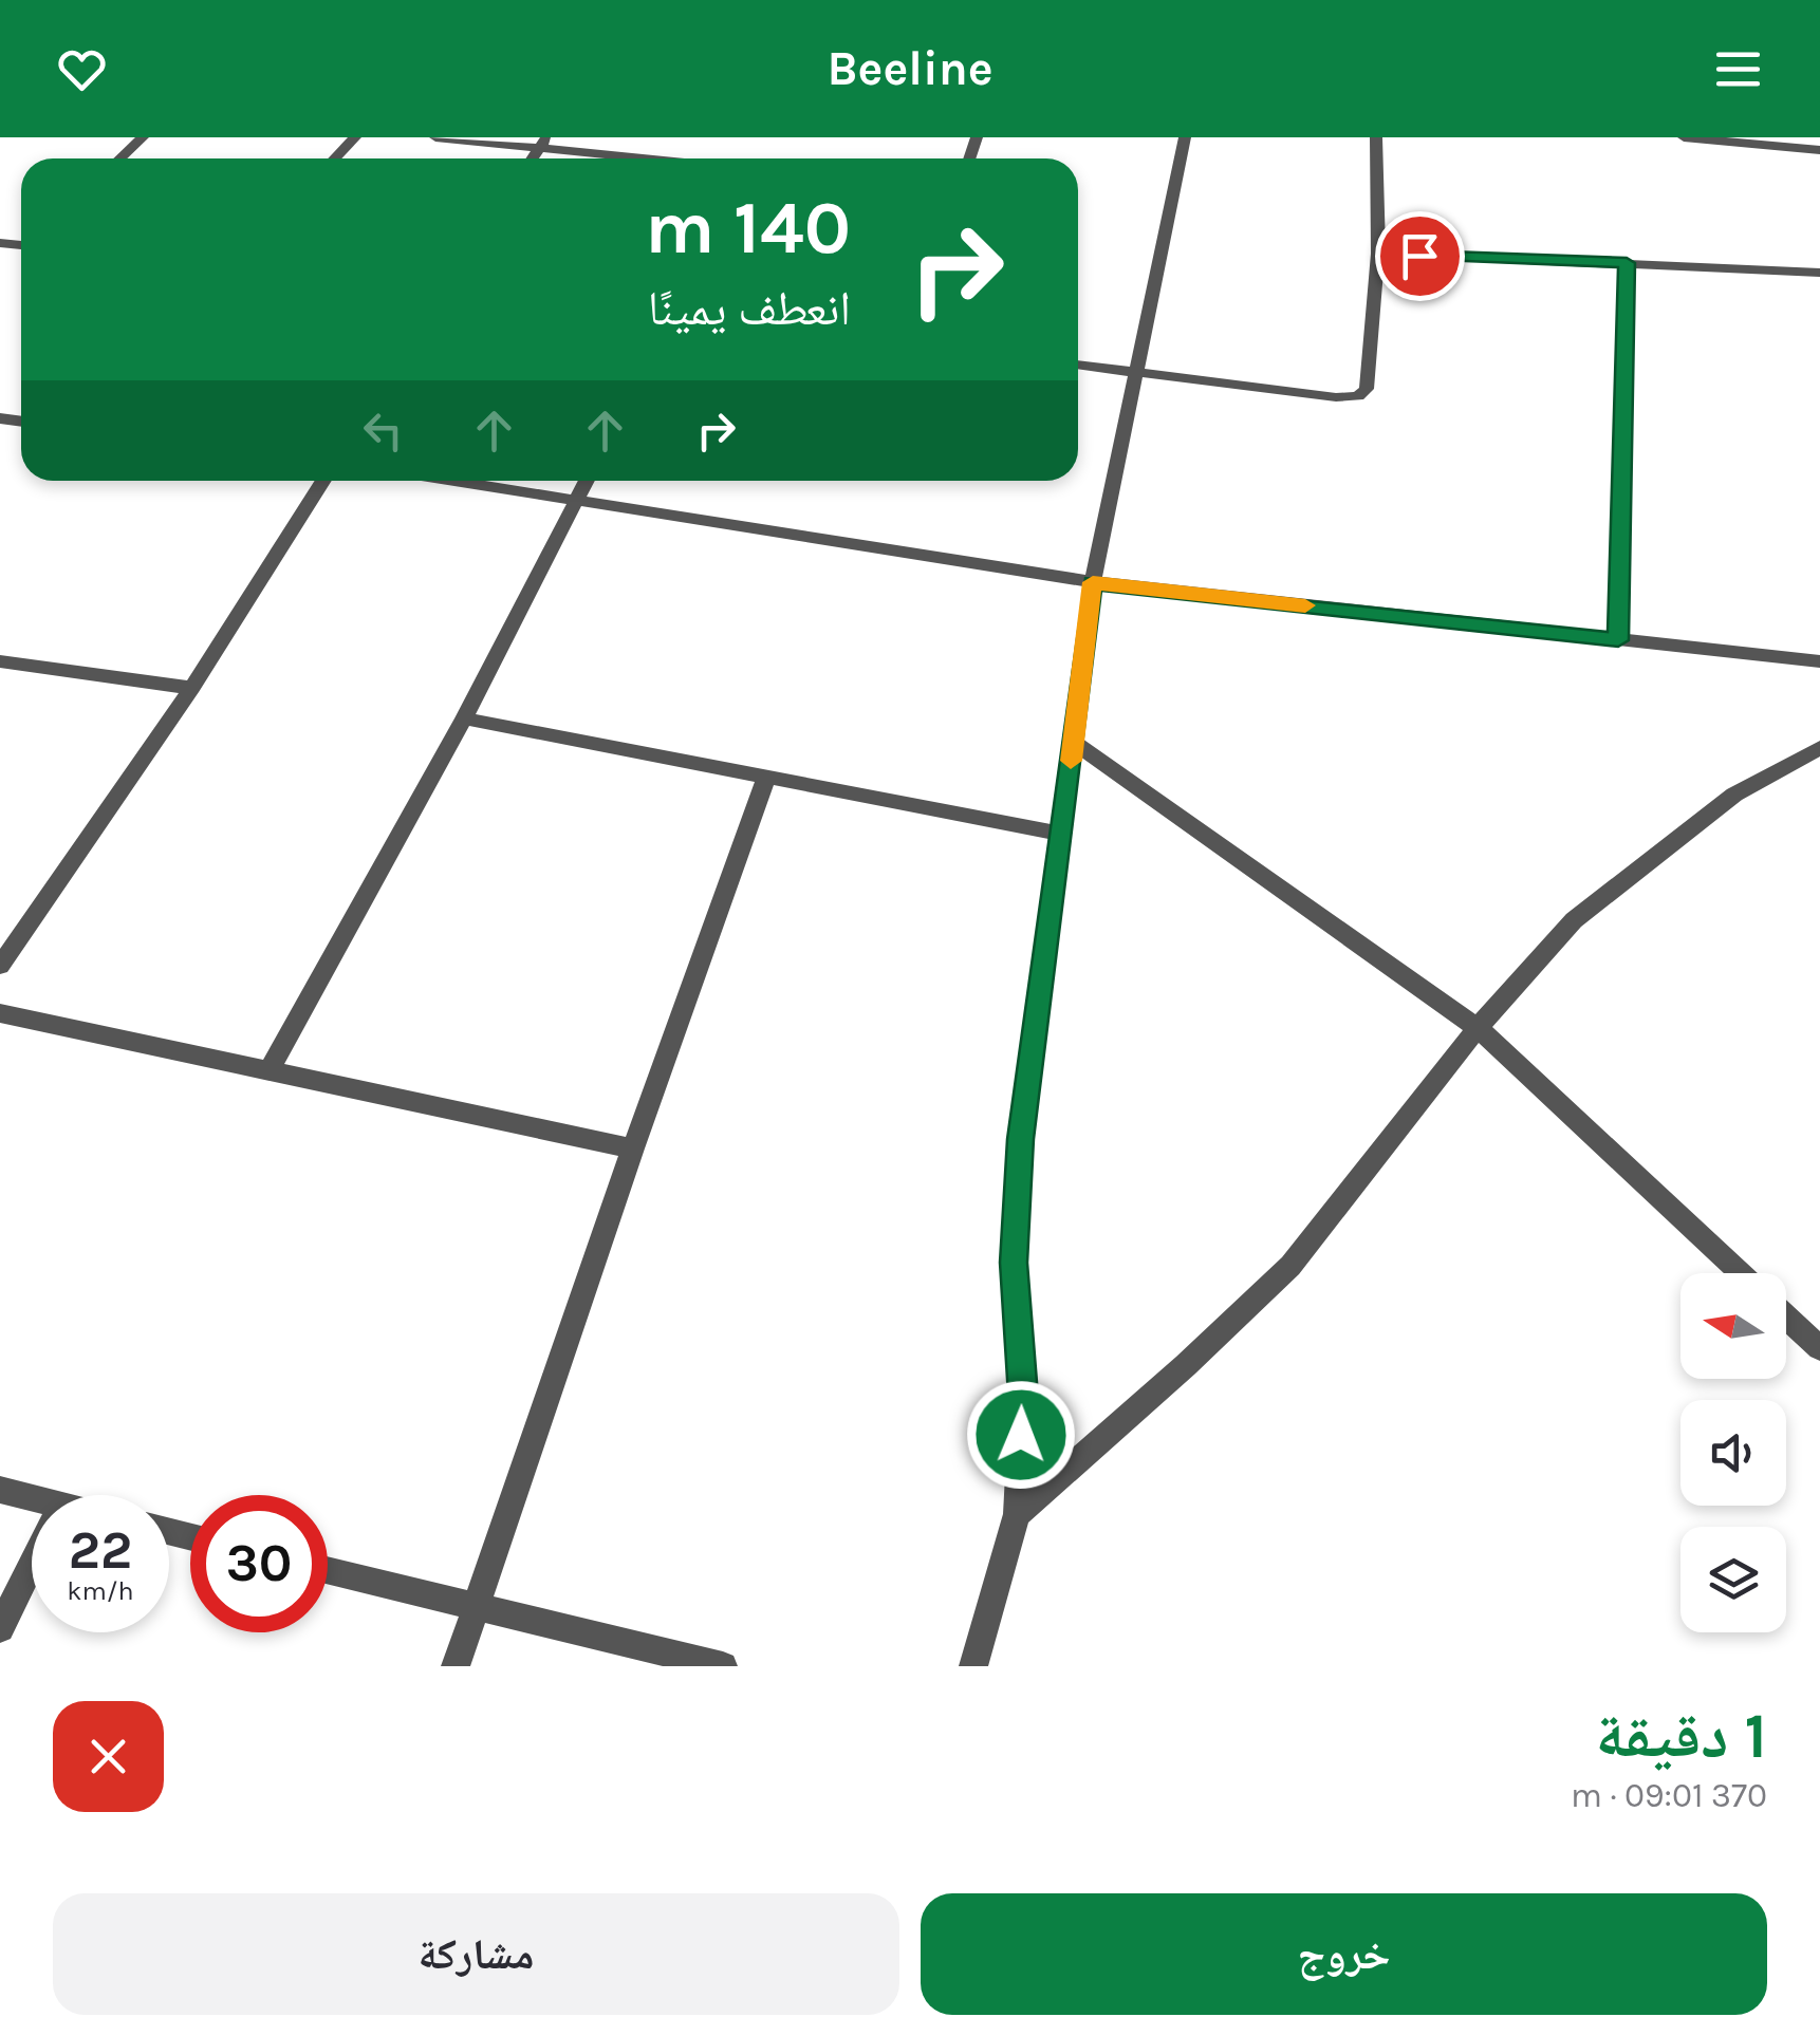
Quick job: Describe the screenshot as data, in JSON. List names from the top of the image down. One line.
{"north":"left","page":{"header":"Beeline","turn":["140 m","انعطف يمينًا"],"speed":"22 km/h","limit":"30","heading":["1 دقيقة","370 m · 09:01"],"buttons":["خروج","مشاركة"]}}
